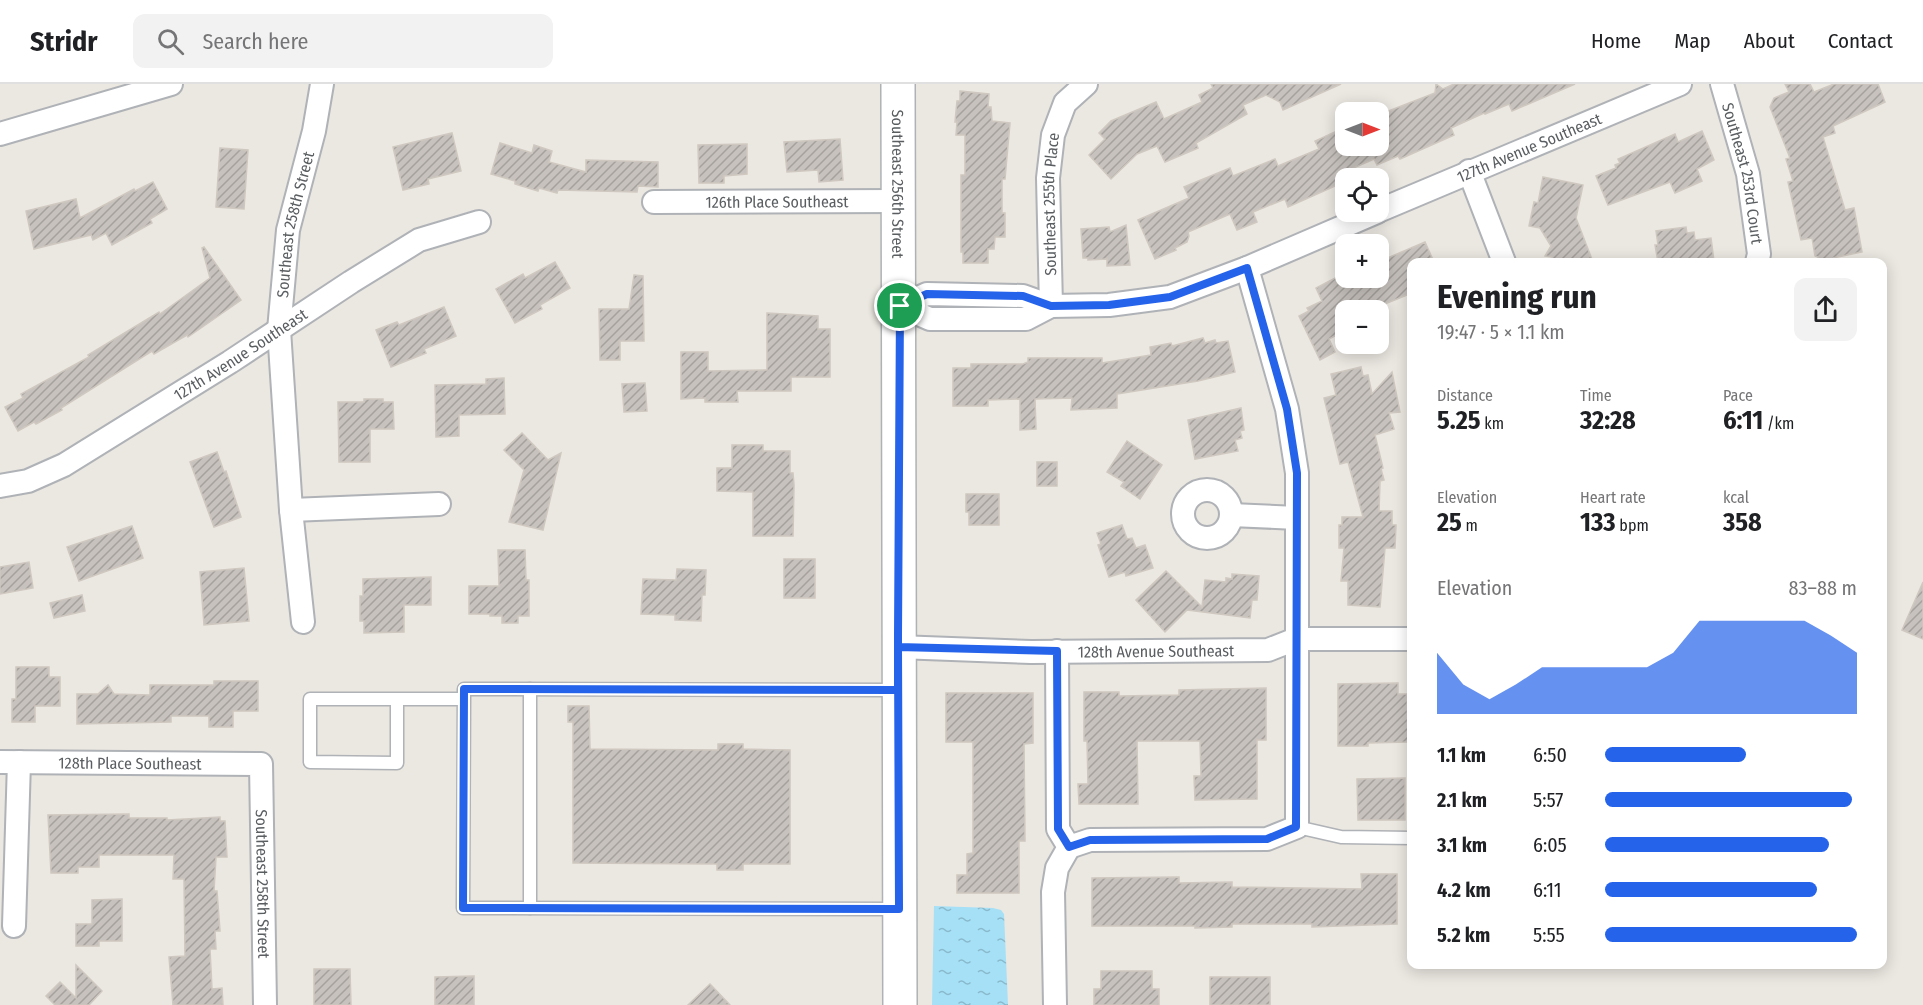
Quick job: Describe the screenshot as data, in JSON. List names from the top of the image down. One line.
{"streets":{"main road":["Southeast 256th Street"],"street":["127th Avenue Southeast","Southeast 253rd Court","126th Place Southeast","Southeast 255th Place","Southeast 258th Street","128th Avenue Southeast","128th Place Southeast"]},"crossings":[["127th Avenue Southeast","Southeast 256th Street"],["127th Avenue Southeast","Southeast 255th Place"],["127th Avenue Southeast","Southeast 258th Street"],["Southeast 256th Street","126th Place Southeast"],["Southeast 256th Street","128th Avenue Southeast"],["Southeast 258th Street","128th Place Southeast"]],"north":"right","page":{"header":"Stridr","search":"Search here","nav":["Home","Map","About","Contact"],"map_buttons":["+","−"],"heading":["Evening run","19:47 · 5 × 1.1 km"],"stats":[["Distance","5.25 km"],["Time","32:28"],["Pace","6:11 /km"],["Elevation","25 m"],["Heart rate","133 bpm"],["kcal","358"]],"chart":["Elevation","83–88 m"],"list":[{"name":"1.1 km","note":"6:50"},{"name":"2.1 km","note":"5:57"},{"name":"3.1 km","note":"6:05"},{"name":"4.2 km","note":"6:11"},{"name":"5.2 km","note":"5:55"}]}}
